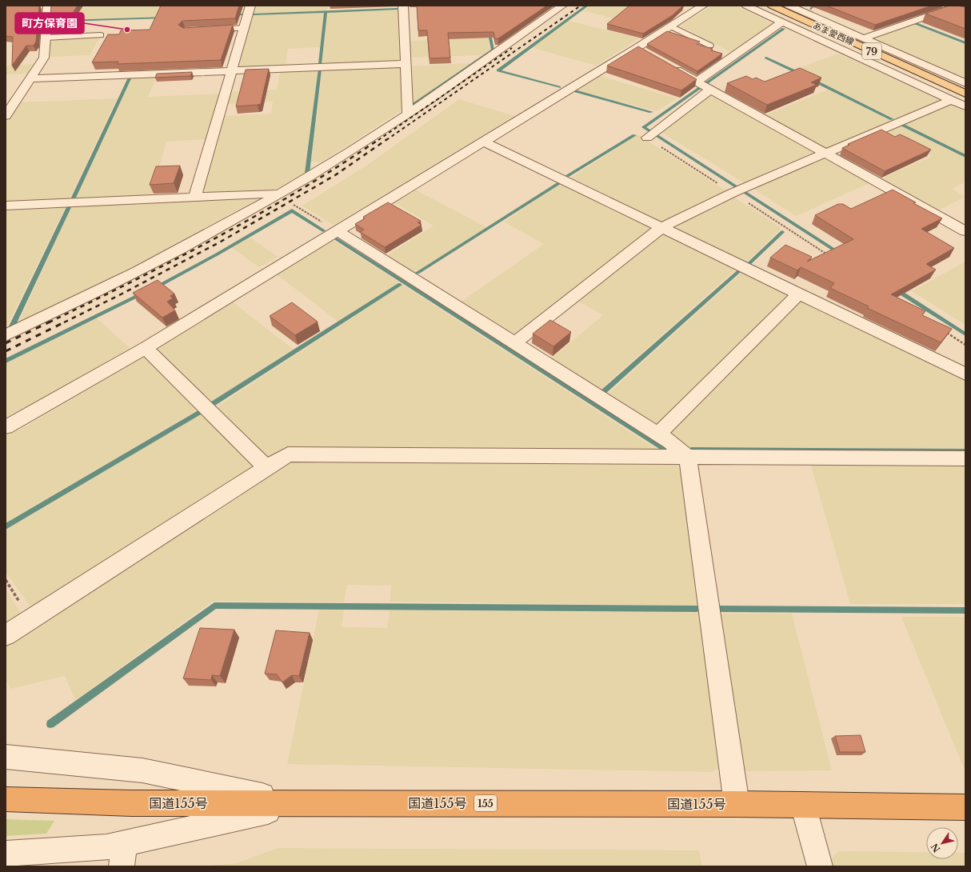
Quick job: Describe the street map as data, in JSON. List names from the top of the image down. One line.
{"streets":{"highway":["国道155号","155"],"main road":["あま愛西線","79"]},"places":["町方保育園"],"north":"bottom left"}
